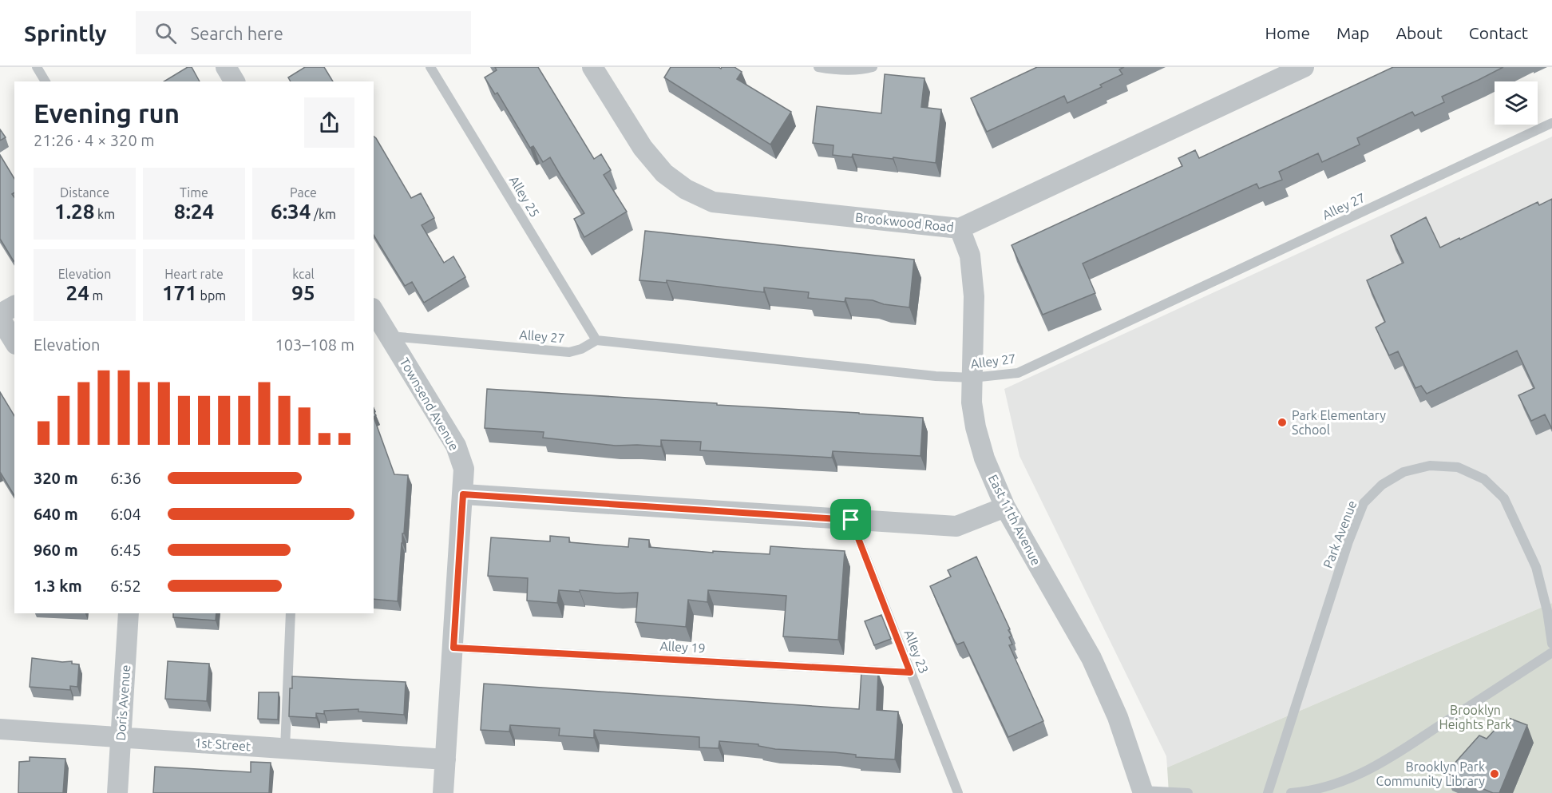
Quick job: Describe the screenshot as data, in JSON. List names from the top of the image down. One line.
{"streets":{"street":["Brookwood Road","Townsend Avenue","East 11th Avenue","Doris Avenue","1st Street"],"lane":["Alley 25","Alley 27","Park Avenue","Alley 19","Alley 23"]},"crossings":[["Alley 25","Alley 27"],["Alley 27","Townsend Avenue"],["Alley 27","East 11th Avenue"],["Brookwood Road","East 11th Avenue"],["Townsend Avenue","Alley 19"],["Townsend Avenue","1st Street"],["Alley 19","Alley 23"],["Doris Avenue","1st Street"]],"parks":["Brooklyn Heights Park"],"places":["Park Elementary School","Brooklyn Park Community Library"],"page":{"header":"Sprintly","search":"Search here","nav":["Home","Map","About","Contact"],"heading":["Evening run","21:26 · 4 × 320 m"],"stats":[["Distance","1.28 km"],["Time","8:24"],["Pace","6:34 /km"],["Elevation","24 m"],["Heart rate","171 bpm"],["kcal","95"]],"chart":["Elevation","103–108 m"],"list":[{"name":"320 m","note":"6:36"},{"name":"640 m","note":"6:04"},{"name":"960 m","note":"6:45"},{"name":"1.3 km","note":"6:52"}]}}
